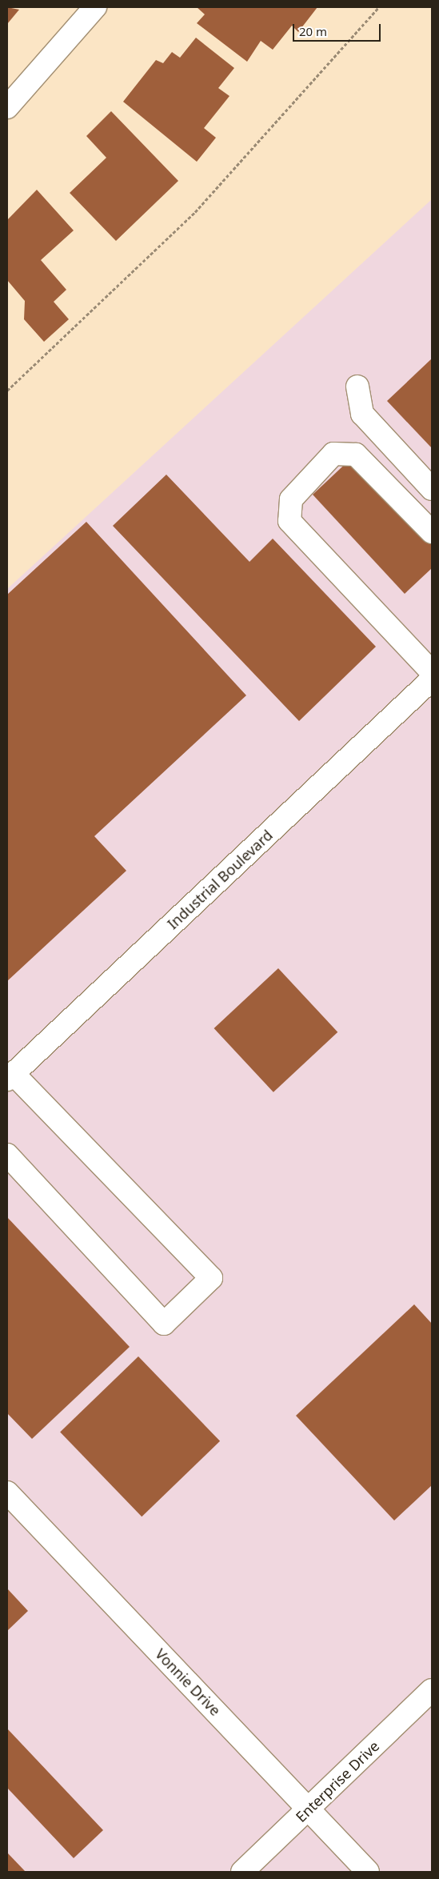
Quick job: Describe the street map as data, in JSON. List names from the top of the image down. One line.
{"streets":{"street":["Industrial Boulevard","Vonnie Drive","Enterprise Drive"]},"crossings":[["Vonnie Drive","Enterprise Drive"]],"scale_bar":"20 m"}
